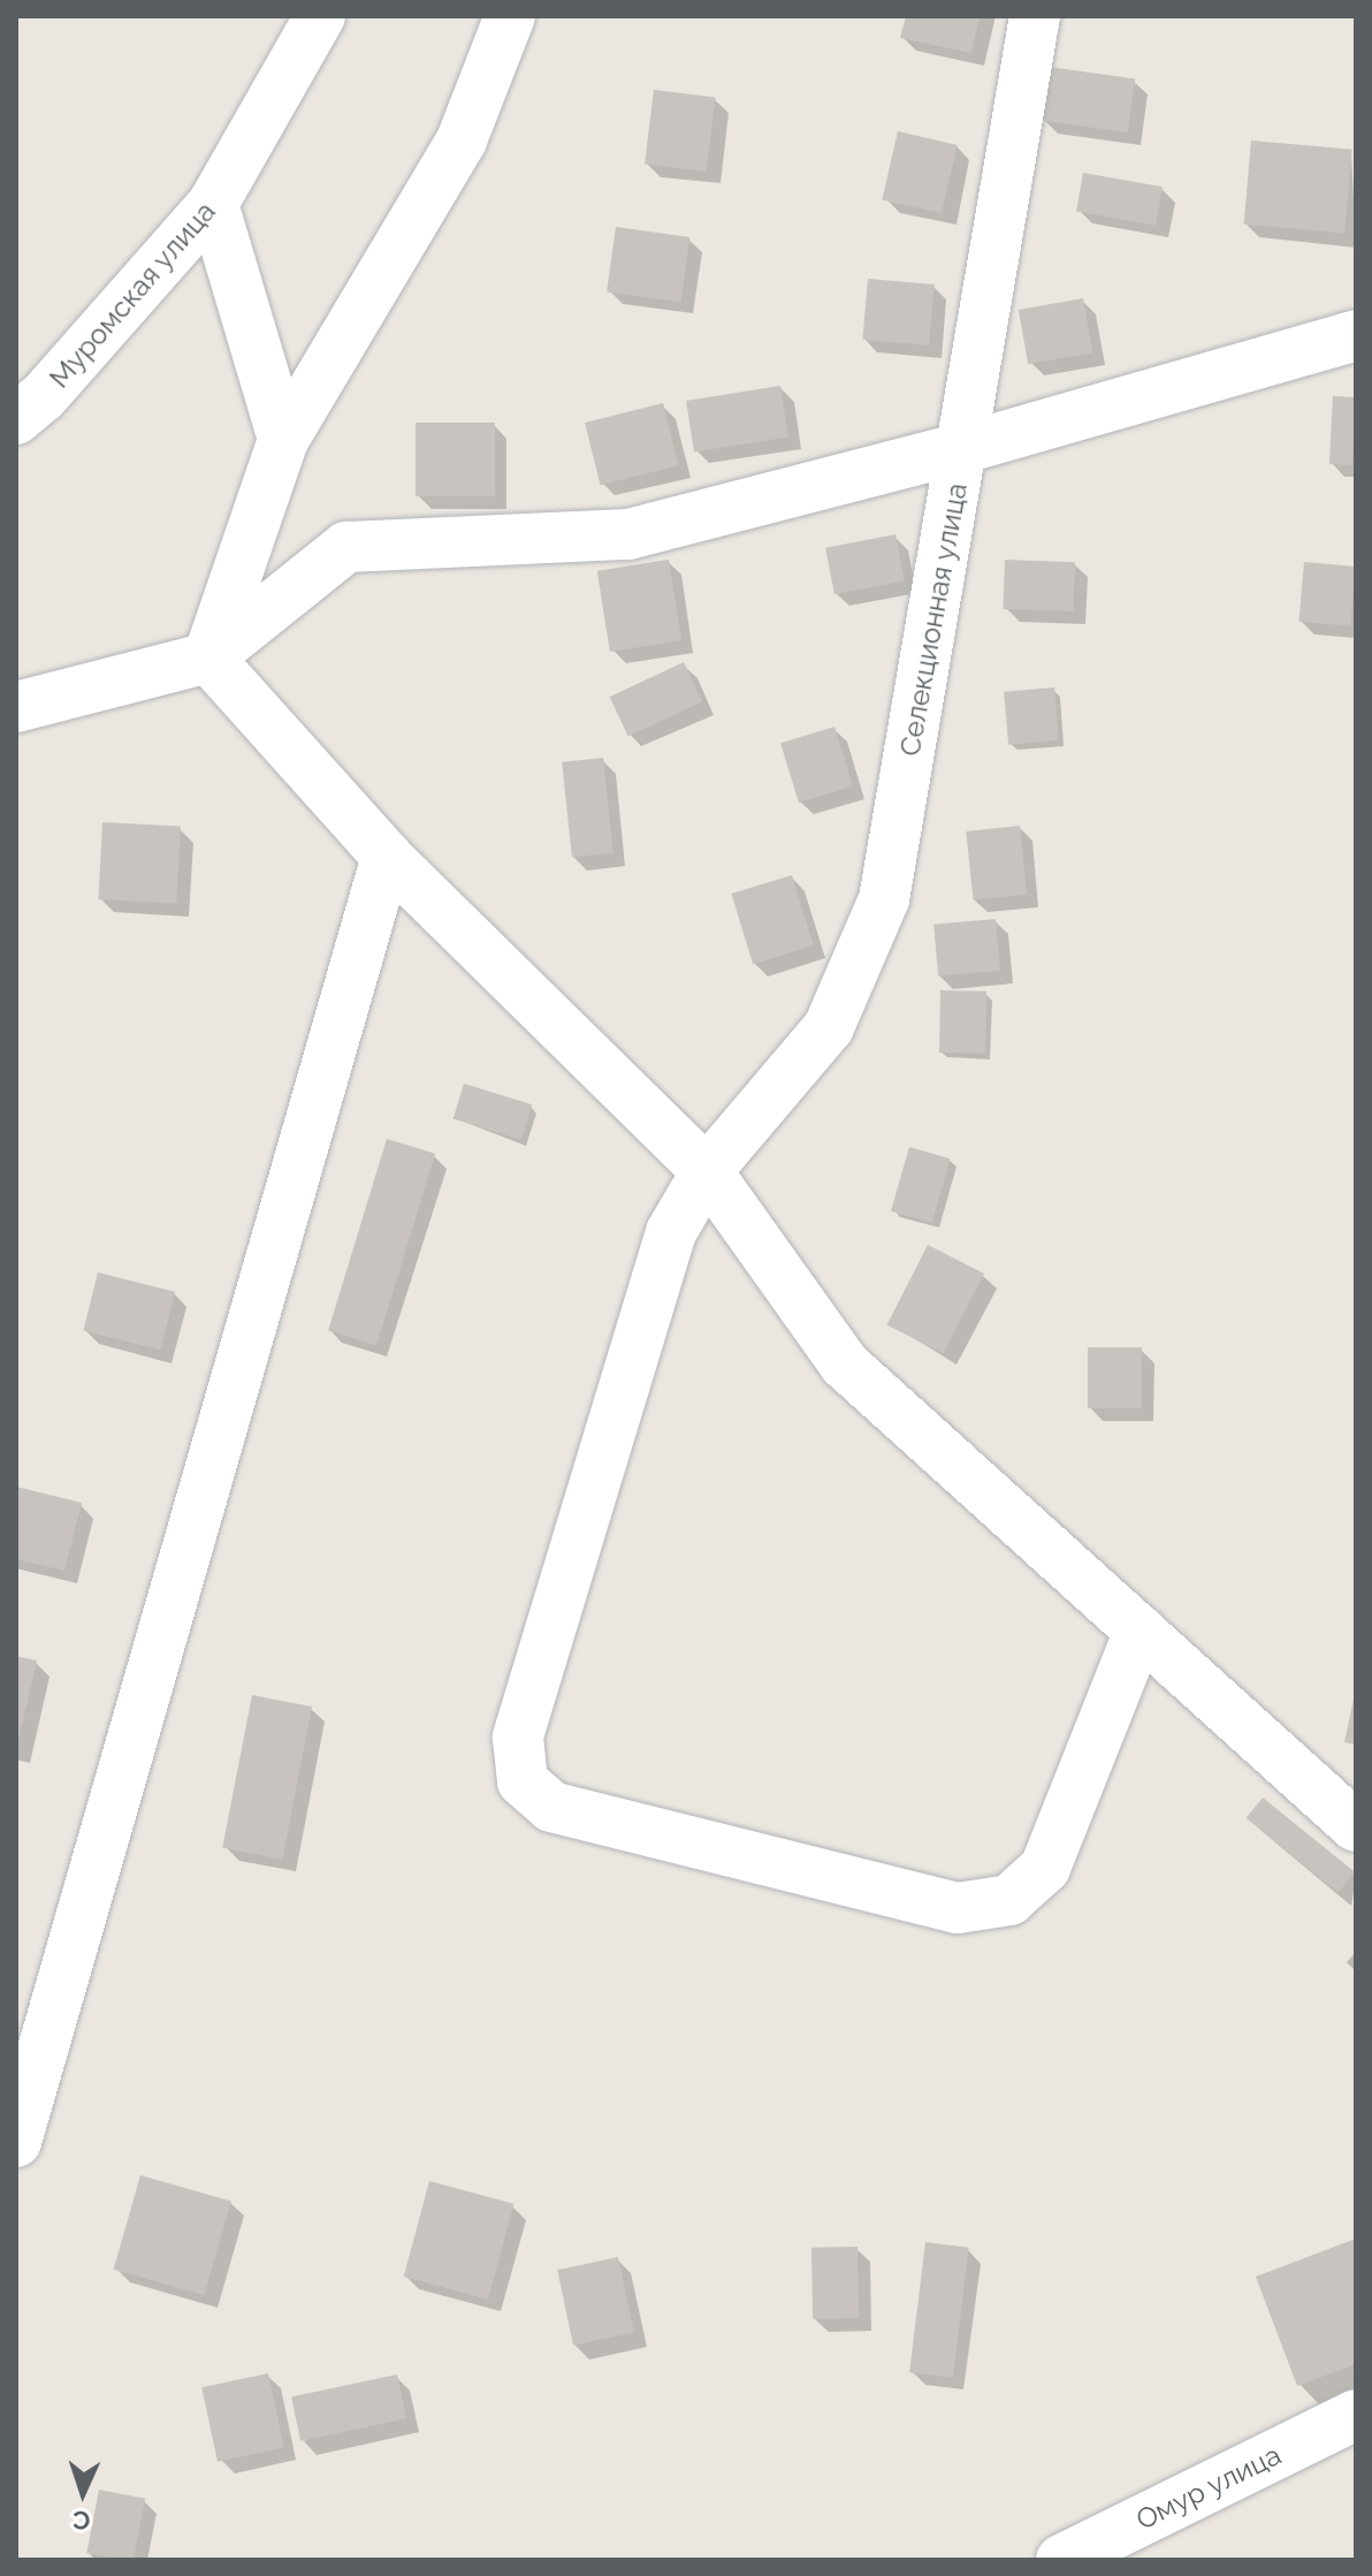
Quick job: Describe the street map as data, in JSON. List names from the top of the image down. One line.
{"streets":{"street":["Муромская улица","Селекционная улица","Омур улица"]},"north":"bottom"}
